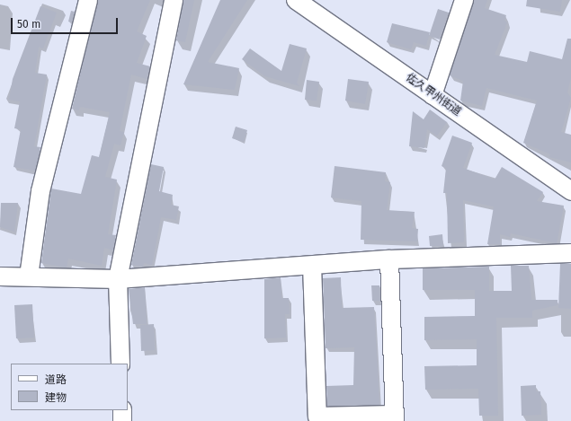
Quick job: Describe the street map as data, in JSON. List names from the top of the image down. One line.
{"streets":{"street":["佐久甲州街道"]},"legend":["道路","建物"],"scale_bar":"50 m"}
